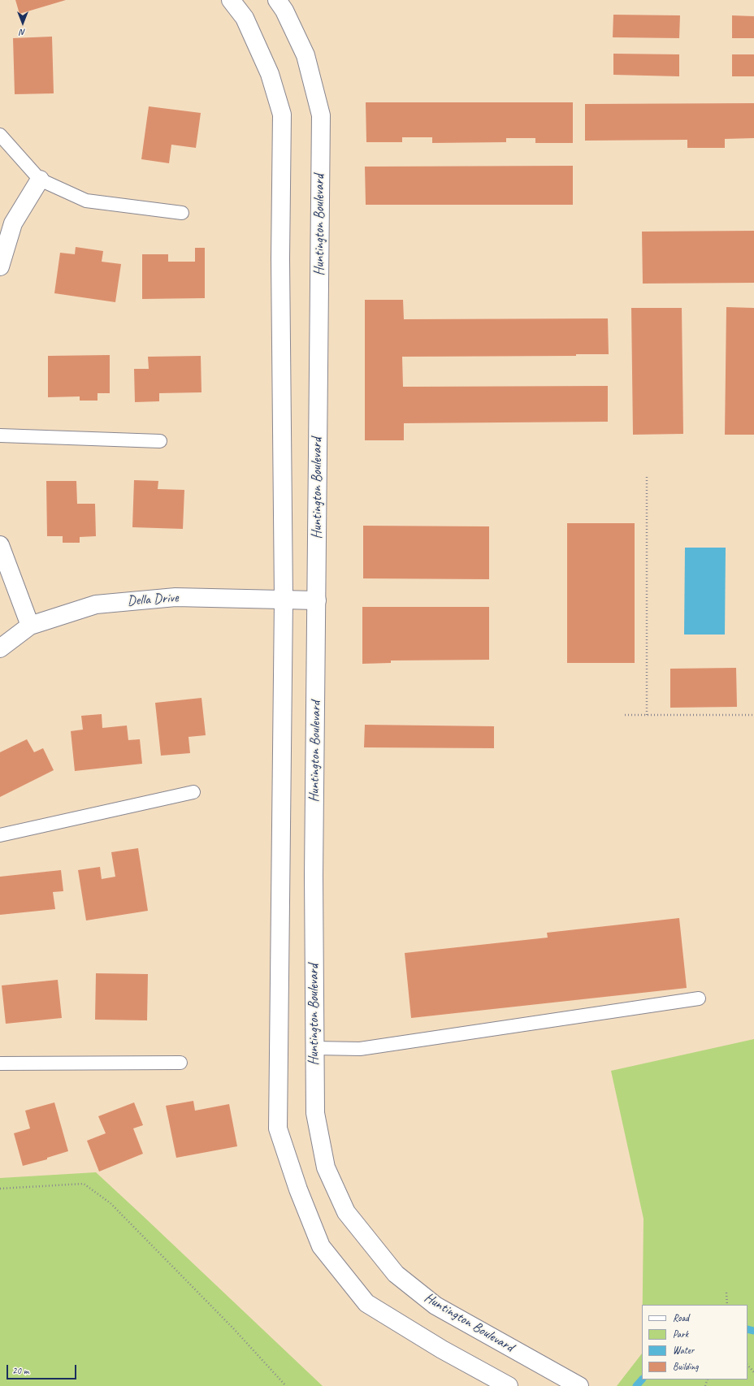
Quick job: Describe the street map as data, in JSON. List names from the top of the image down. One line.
{"streets":{"street":["Huntington Boulevard","Della Drive"]},"crossings":[["Huntington Boulevard","Della Drive"]],"legend":["Road","Park","Water","Building"],"scale_bar":"20 m","north":"bottom"}
